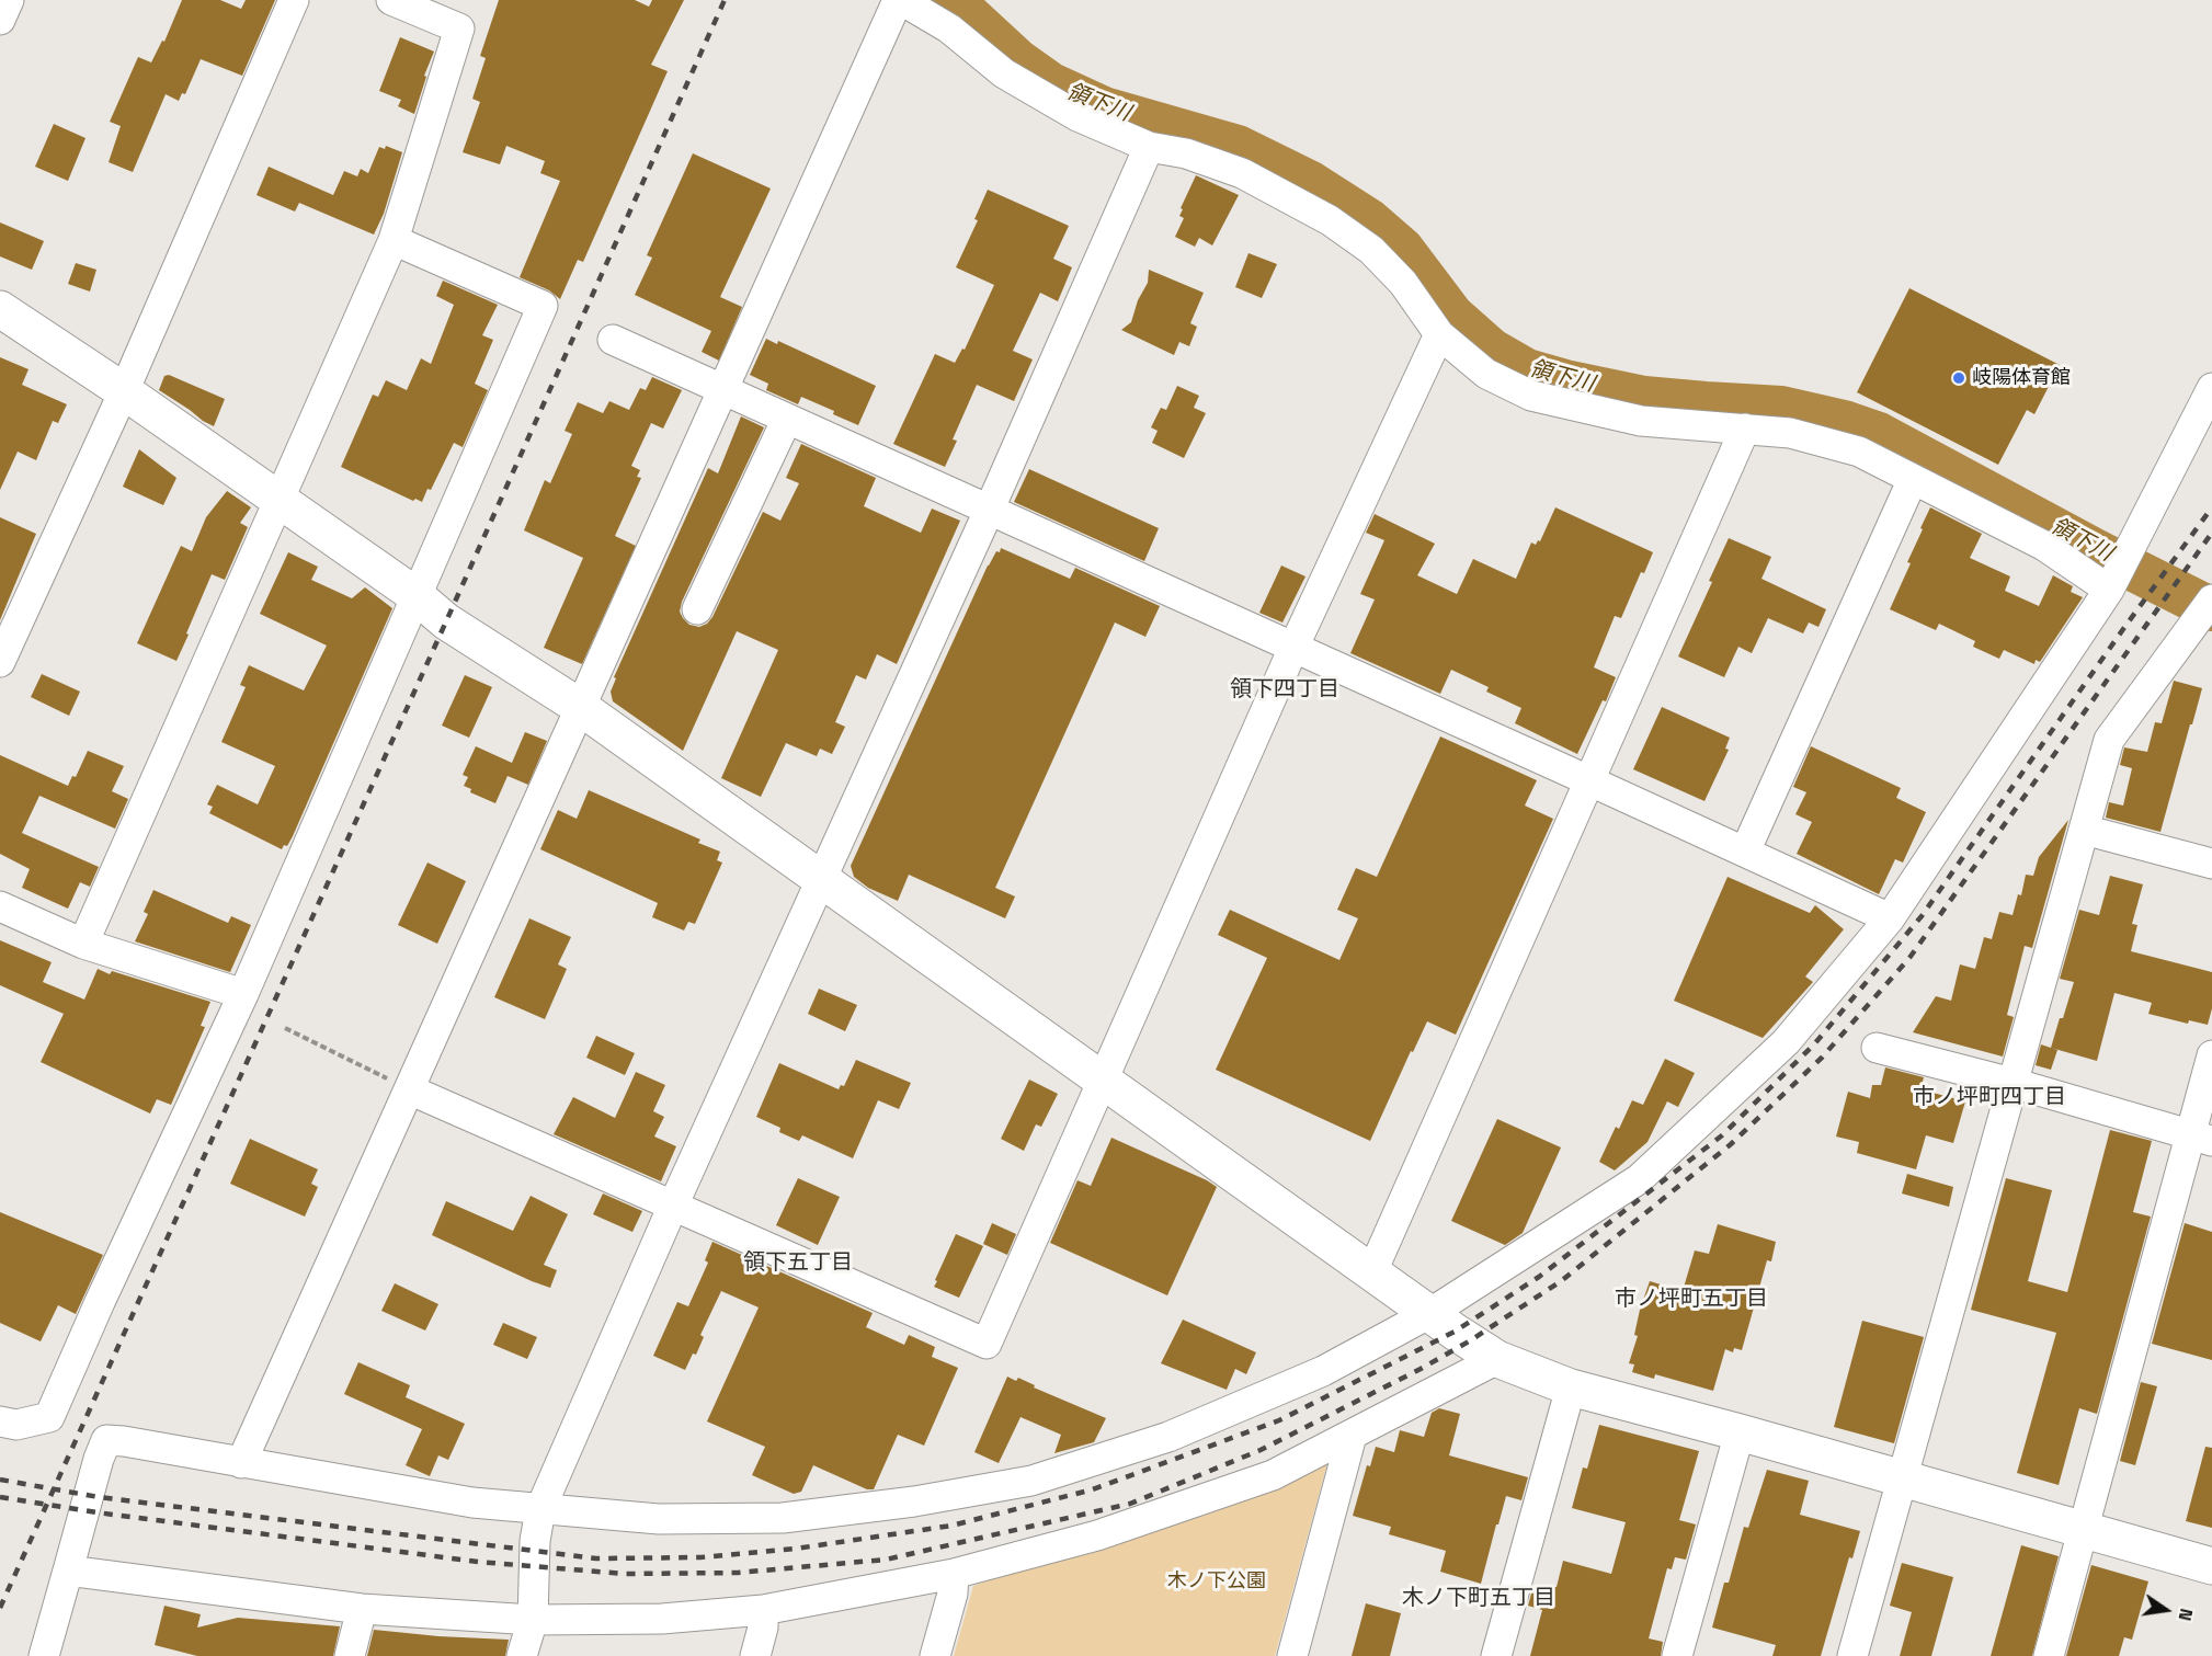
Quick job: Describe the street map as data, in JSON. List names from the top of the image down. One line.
{"districts":["領下四丁目","市ノ坪町四丁目","領下五丁目","市ノ坪町五丁目","木ノ下町五丁目"],"water":["領下川"],"parks":["木ノ下公園"],"places":["岐陽体育館"],"north":"right"}
